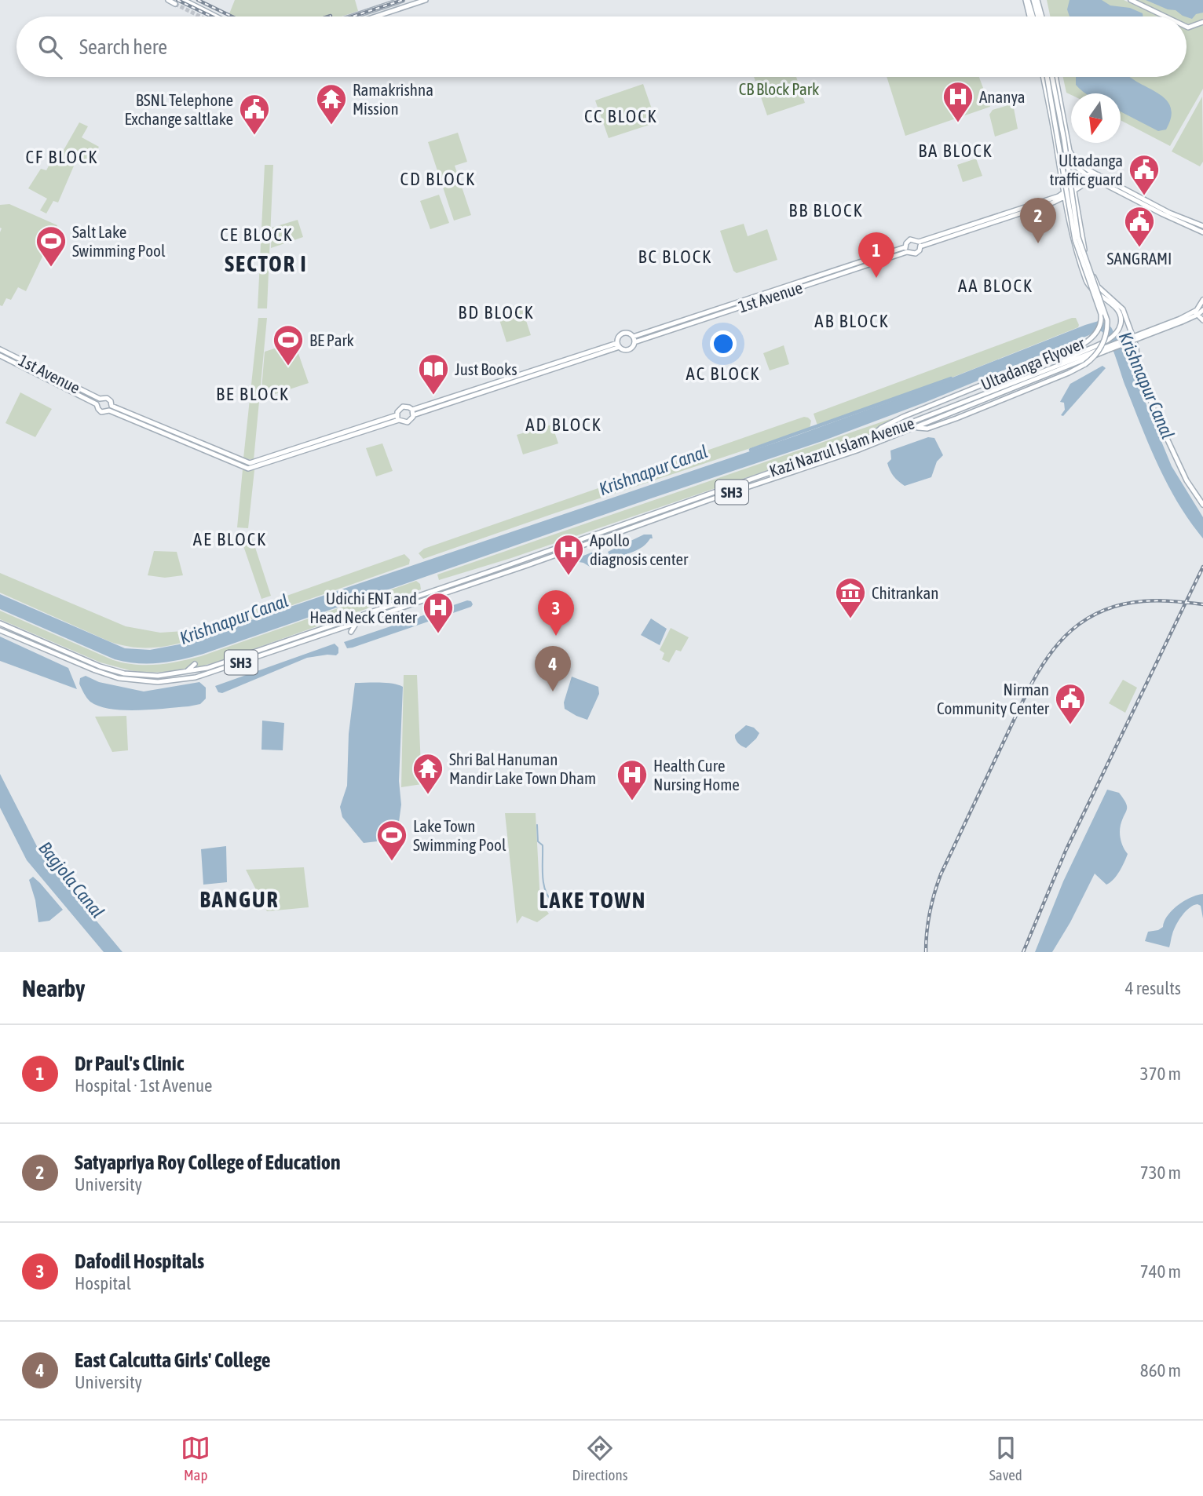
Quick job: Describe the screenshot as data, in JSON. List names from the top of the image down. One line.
{"streets":{"main road":["1st Avenue","Ultadanga Flyover","Kazi Nazrul Islam Avenue","SH3"]},"crossings":[["Ultadanga Flyover","Kazi Nazrul Islam Avenue"]],"districts":["CC BLOCK","BA BLOCK","CF BLOCK","CD BLOCK","BB BLOCK","CE BLOCK","BC BLOCK","SECTOR I","AA BLOCK","BD BLOCK","AB BLOCK","AC BLOCK","BE BLOCK","AD BLOCK","AE BLOCK","BANGUR","LAKE TOWN"],"water":["Krishnapur Canal","Bagjola Canal"],"parks":["CB Block Park"],"places":{"hospital":["Ananya","Apollo diagnosis center","Udichi ENT and Head Neck Center","Health Cure Nursing Home"],"temple":["Ramakrishna Mission","Shri Bal Hanuman Mandir Lake Town Dham"],"public building":["BSNL Telephone Exchange saltlake","Ultadanga traffic guard","SANGRAMI","Nirman Community Center"],"sports":["Salt Lake Swimming Pool","BE Park","Lake Town Swimming Pool"],"library":["Just Books"],"museum":["Chitrankan"]},"north":"bottom","page":{"search":"Search here","pins":["2","1","3","4"],"heading":["Nearby","4 results"],"list":[{"mark":"1","name":"Dr Paul's Clinic","note":"Hospital · 1st Avenue","value":"370 m"},{"mark":"2","name":"Satyapriya Roy College of Education","note":"University","value":"730 m"},{"mark":"3","name":"Dafodil Hospitals","note":"Hospital","value":"740 m"},{"mark":"4","name":"East Calcutta Girls' College","note":"University","value":"860 m"}],"nav":["Map","Directions","Saved"]}}
